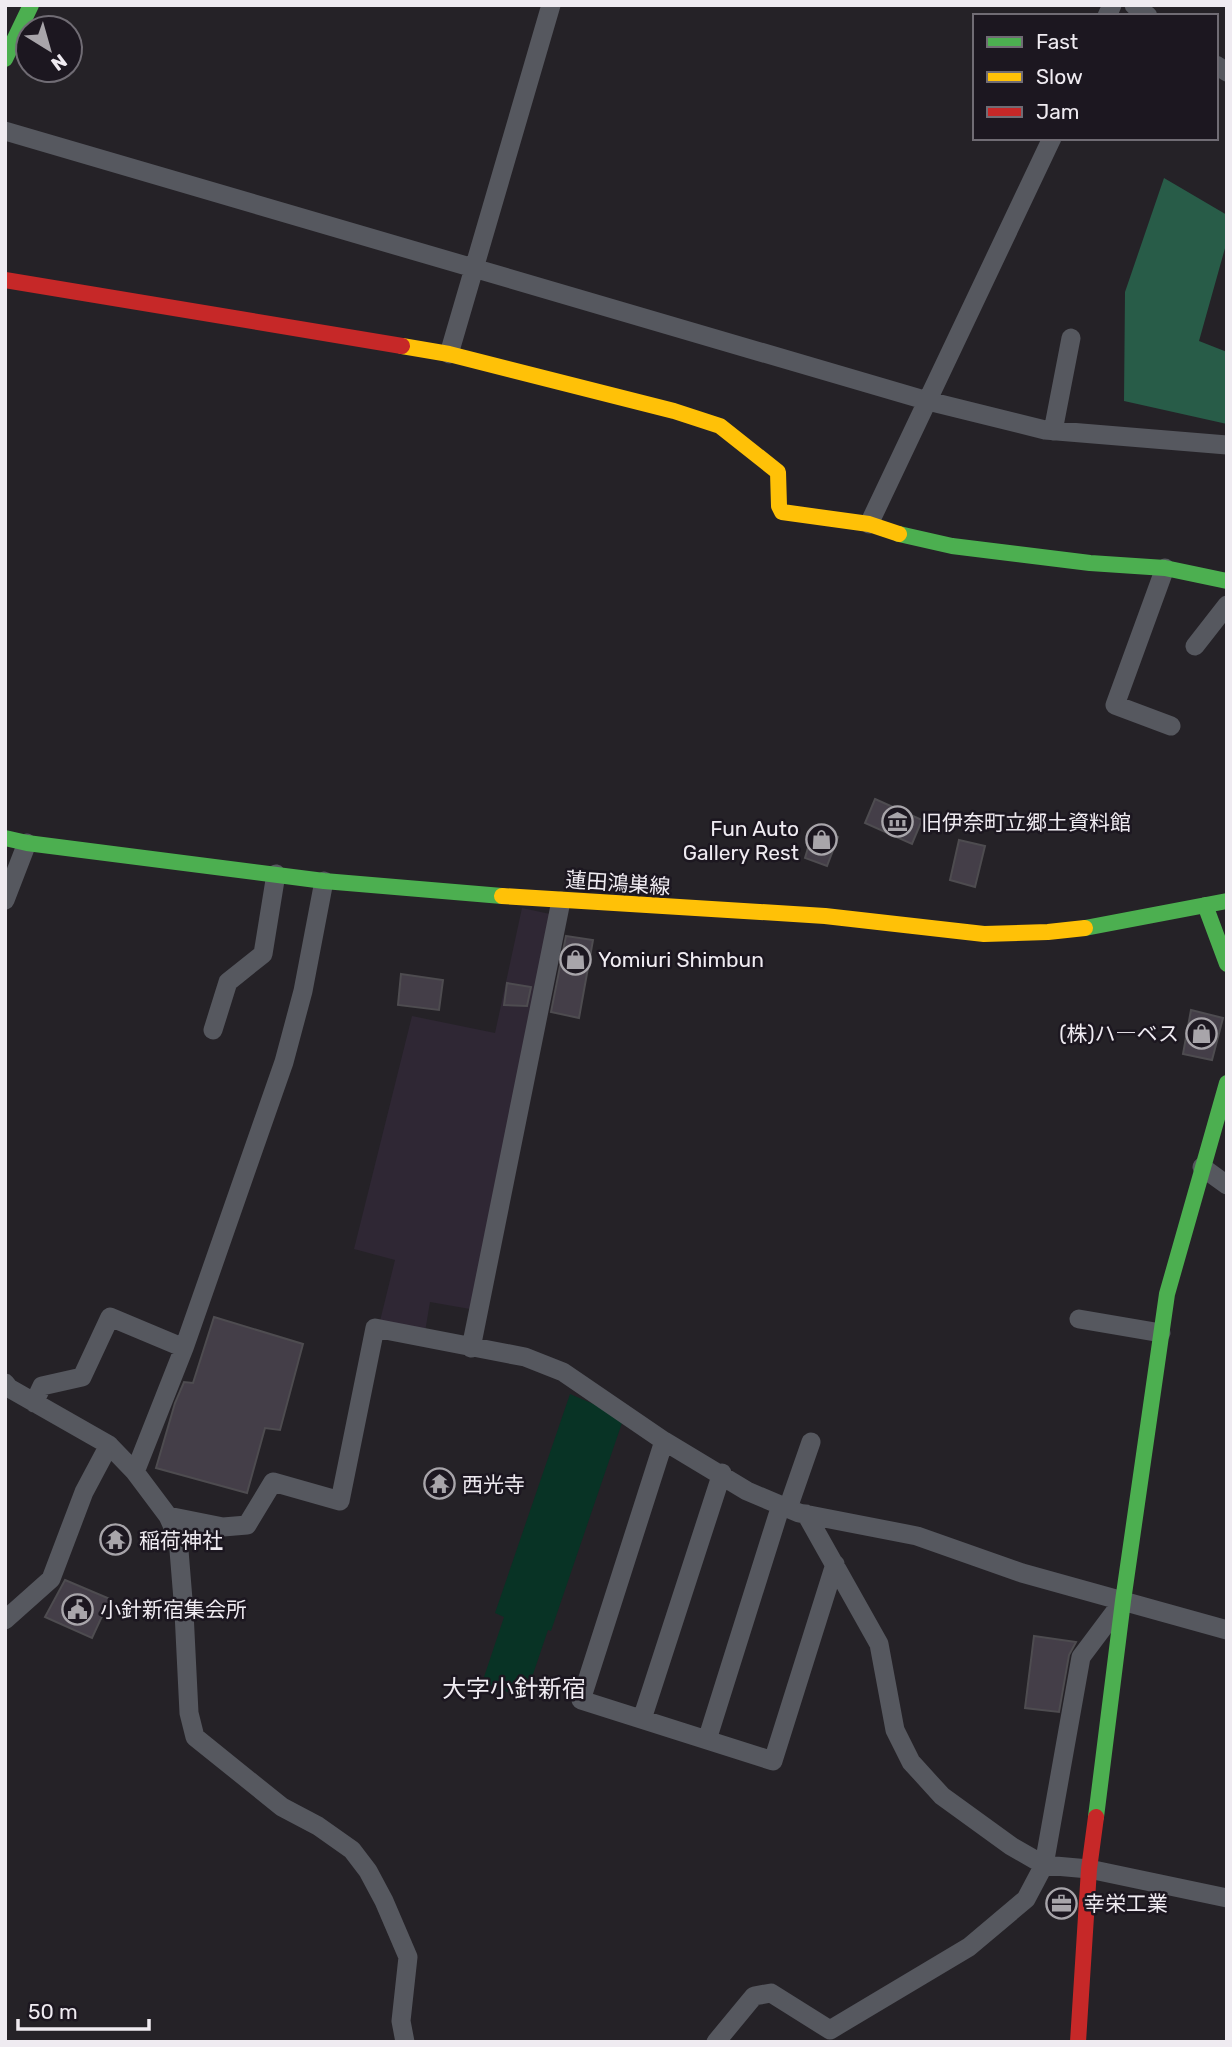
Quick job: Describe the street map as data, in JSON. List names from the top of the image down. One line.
{"streets":{"street":["蓮田鴻巣線"]},"districts":["大字小針新宿"],"places":{"museum":["旧伊奈町立郷土資料館"],"shop":["Fun Auto Gallery Rest","Yomiuri Shimbun","(株)ハ―ベス"],"temple":["西光寺","稲荷神社"],"public building":["小針新宿集会所"],"office":["幸栄工業"]},"legend":["Fast","Slow","Jam"],"scale_bar":"50 m","north":"bottom right"}
